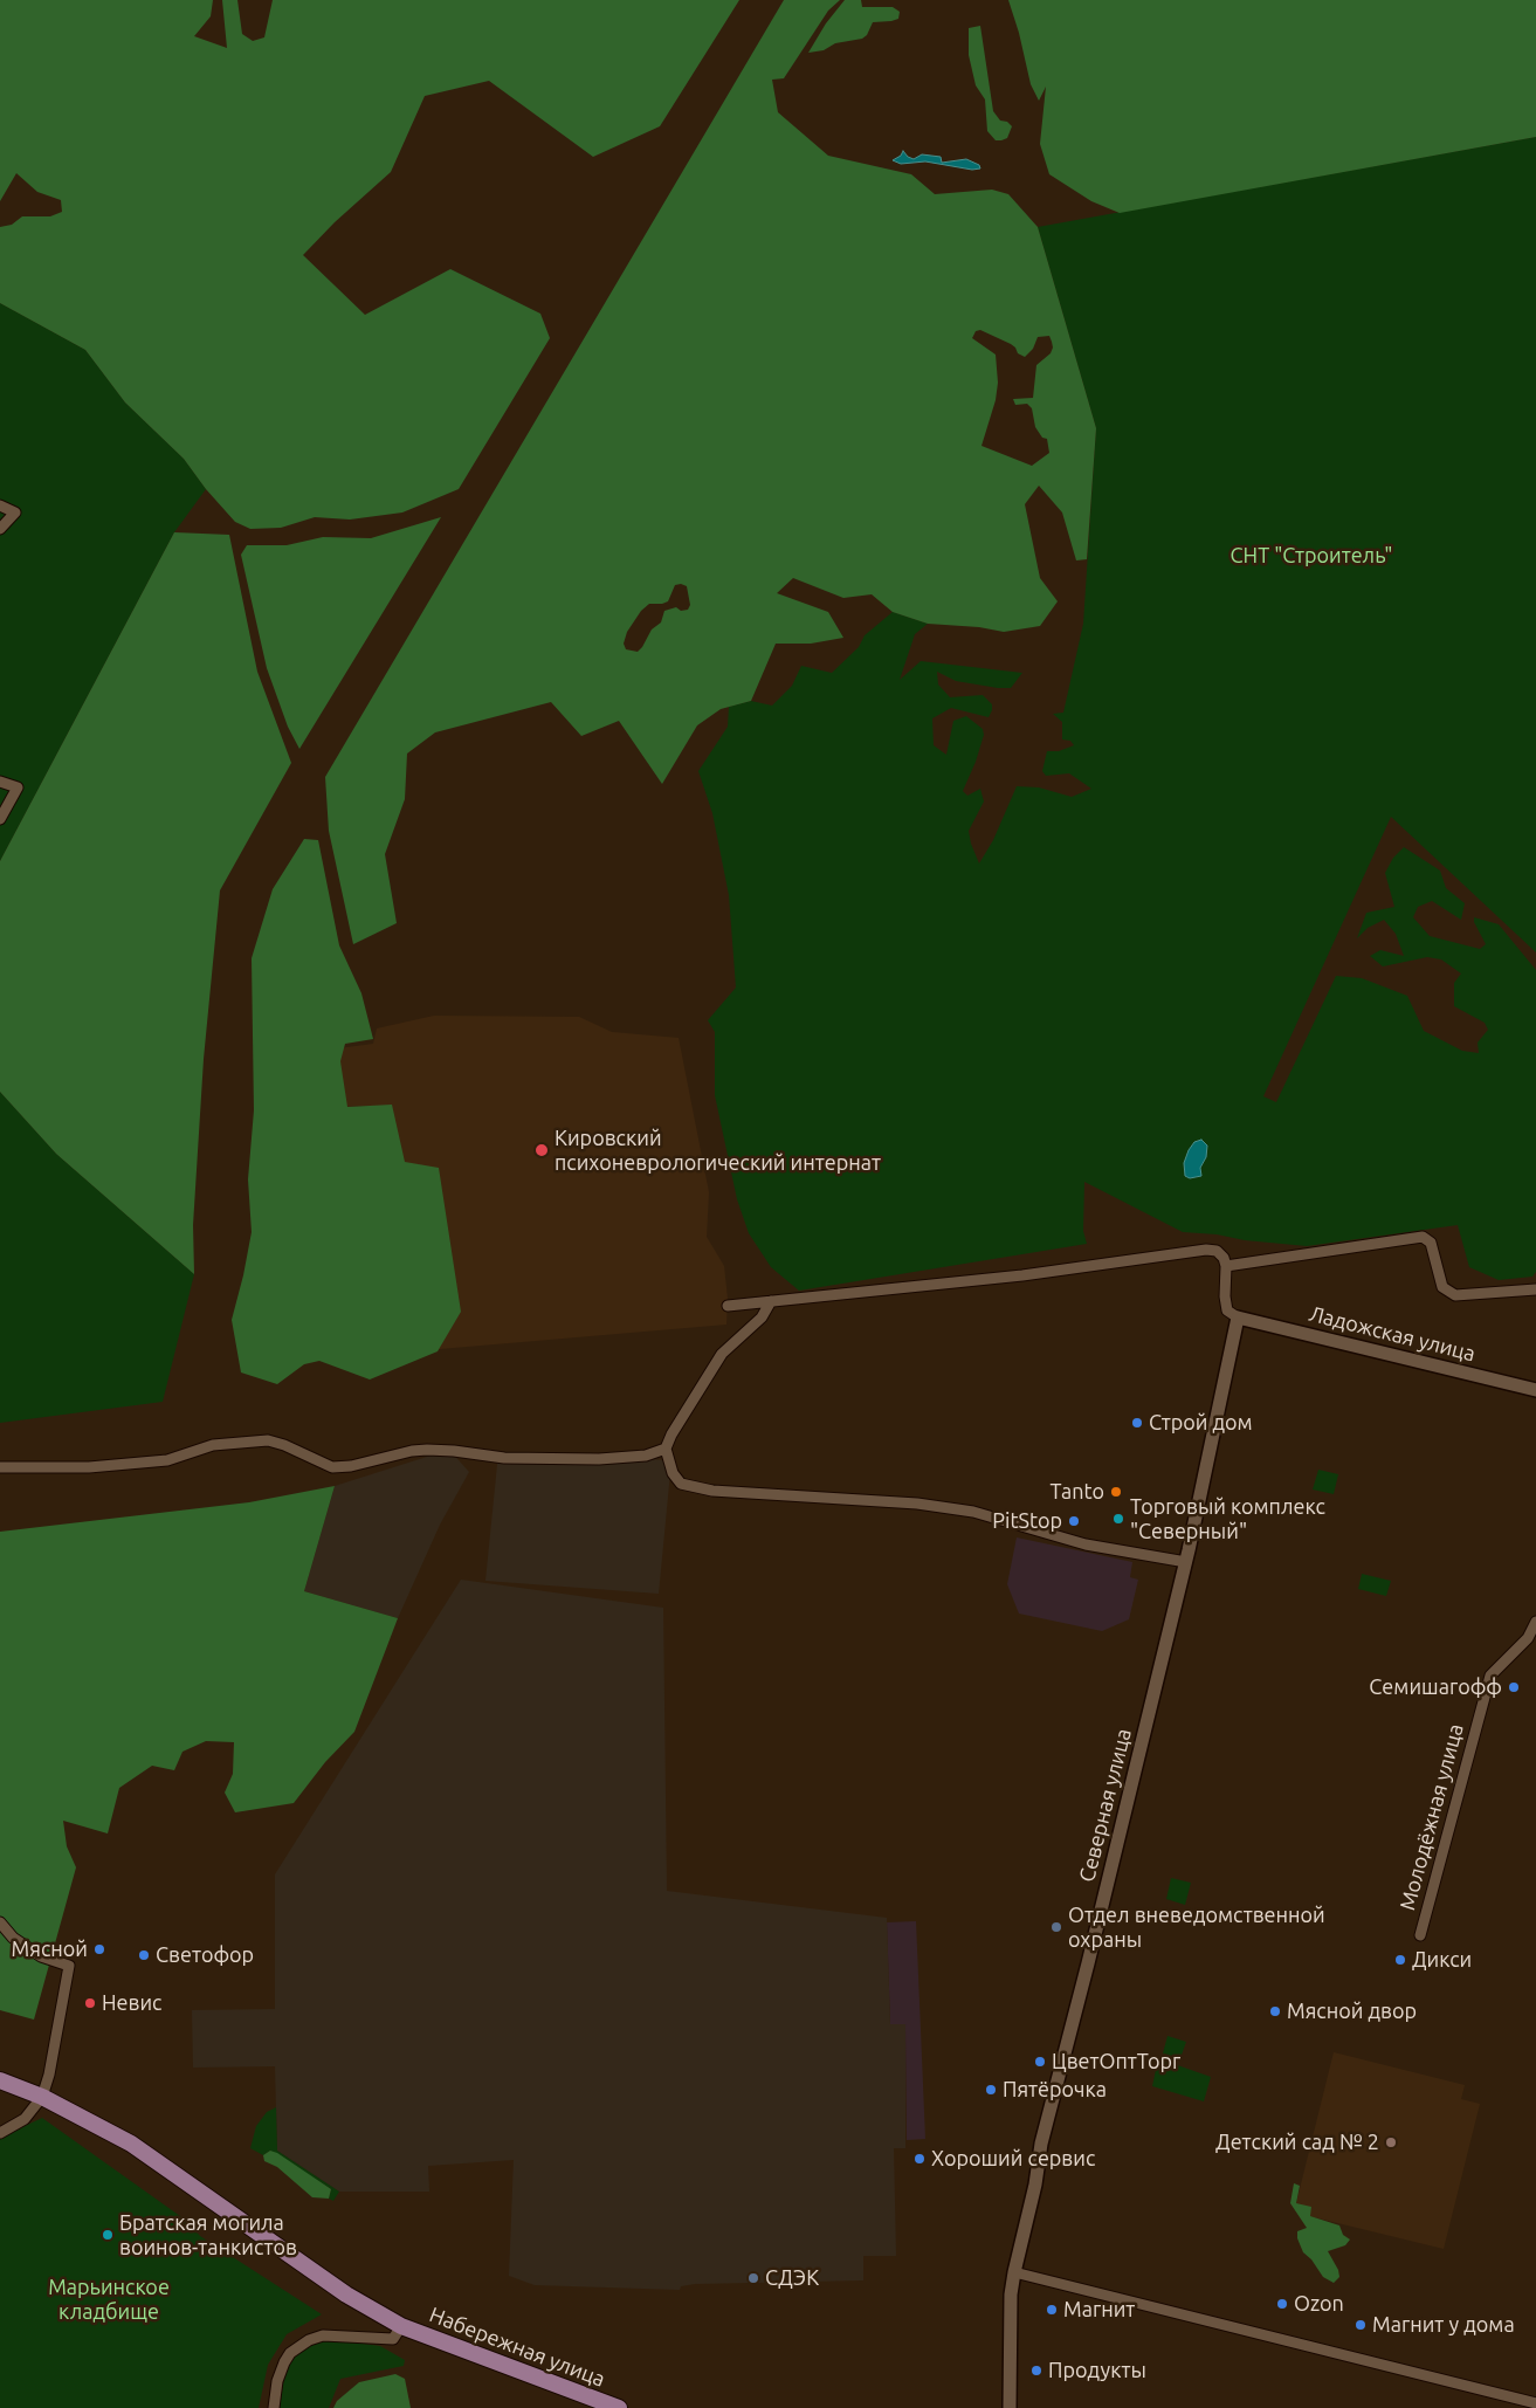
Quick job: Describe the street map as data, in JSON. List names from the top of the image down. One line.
{"streets":{"main road":["Набережная улица"],"street":["Ладожская улица","Северная улица","Молодёжная улица"]},"crossings":[["Ладожская улица","Северная улица"]],"parks":["СНТ \"Строитель\"","Марьинское кладбище"],"places":["Кировский психоневрологический интернат","Строй дом","Tanto","Торговый комплекс \"Северный\"","PitStop","Семишагофф","Отдел вневедомственной охраны","Мясной","Светофор","Дикси","Невис","Мясной двор","ЦветОптТорг","Пятёрочка","Детский сад № 2","Хороший сервис","Братская могила воинов-танкистов","СДЭК","Ozon","Магнит","Магнит у дома","Продукты"]}
